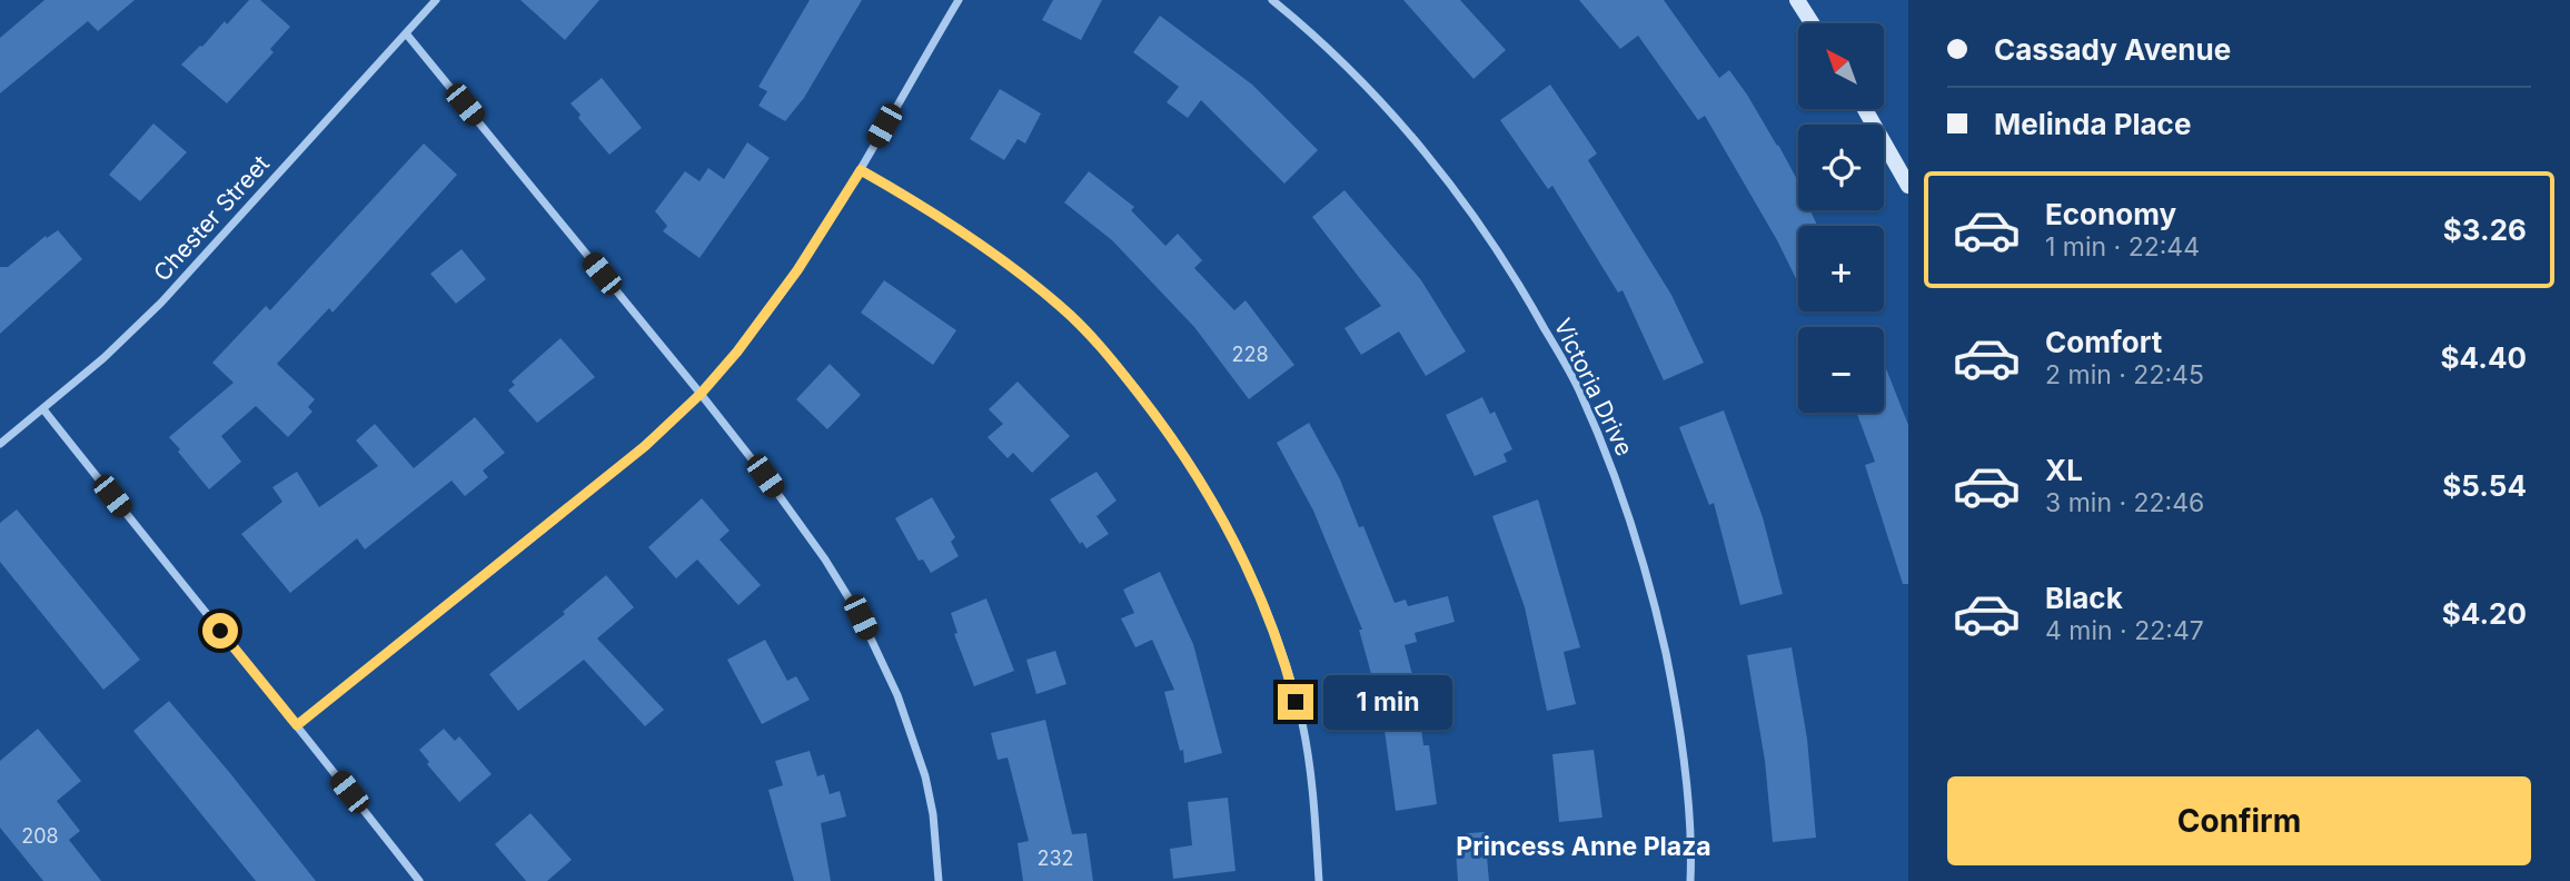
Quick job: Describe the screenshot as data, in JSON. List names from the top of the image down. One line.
{"streets":{"street":["Chester Street","Victoria Drive"]},"districts":["Princess Anne Plaza"],"house_numbers":["228","208","232"],"north":"top left","page":{"banner":["Cassady Avenue","Melinda Place"],"map_buttons":["+","−"],"list":[{"name":"Economy","note":"1 min · 22:44","value":"$3.26"},{"name":"Comfort","note":"2 min · 22:45","value":"$4.40"},{"name":"XL","note":"3 min · 22:46","value":"$5.54"},{"name":"Black","note":"4 min · 22:47","value":"$4.20"}],"bubble":"1 min","buttons":"Confirm"}}
